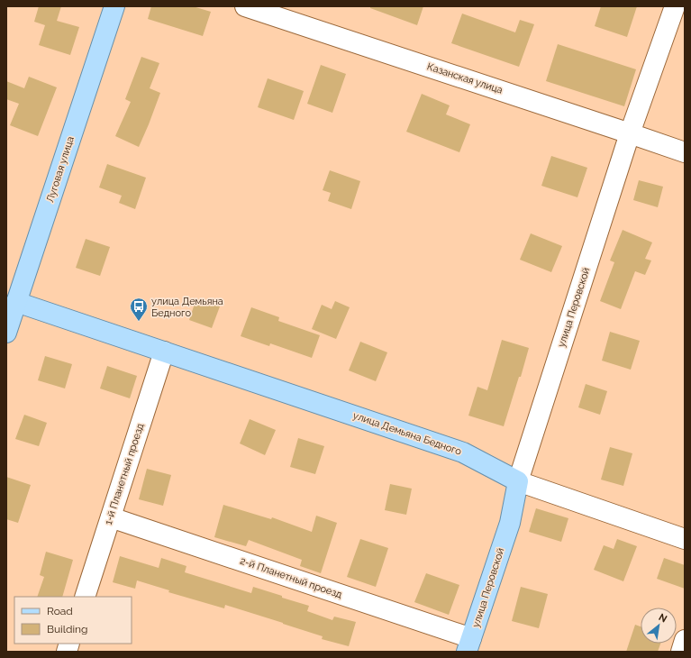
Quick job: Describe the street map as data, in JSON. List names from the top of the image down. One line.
{"streets":{"main road":["Луговая улица","улица Перовской","улица Демьяна Бедного"],"street":["Казанская улица","1-й Планетный проезд","2-й Планетный проезд"]},"crossings":[["Казанская улица","улица Перовской"],["Луговая улица","улица Демьяна Бедного"],["улица Перовской","улица Демьяна Бедного"],["улица Перовской","2-й Планетный проезд"],["улица Демьяна Бедного","1-й Планетный проезд"],["1-й Планетный проезд","2-й Планетный проезд"]],"places":{"bus stop":["улица Демьяна Бедного"]},"legend":["Road","Building"],"north":"top right"}
